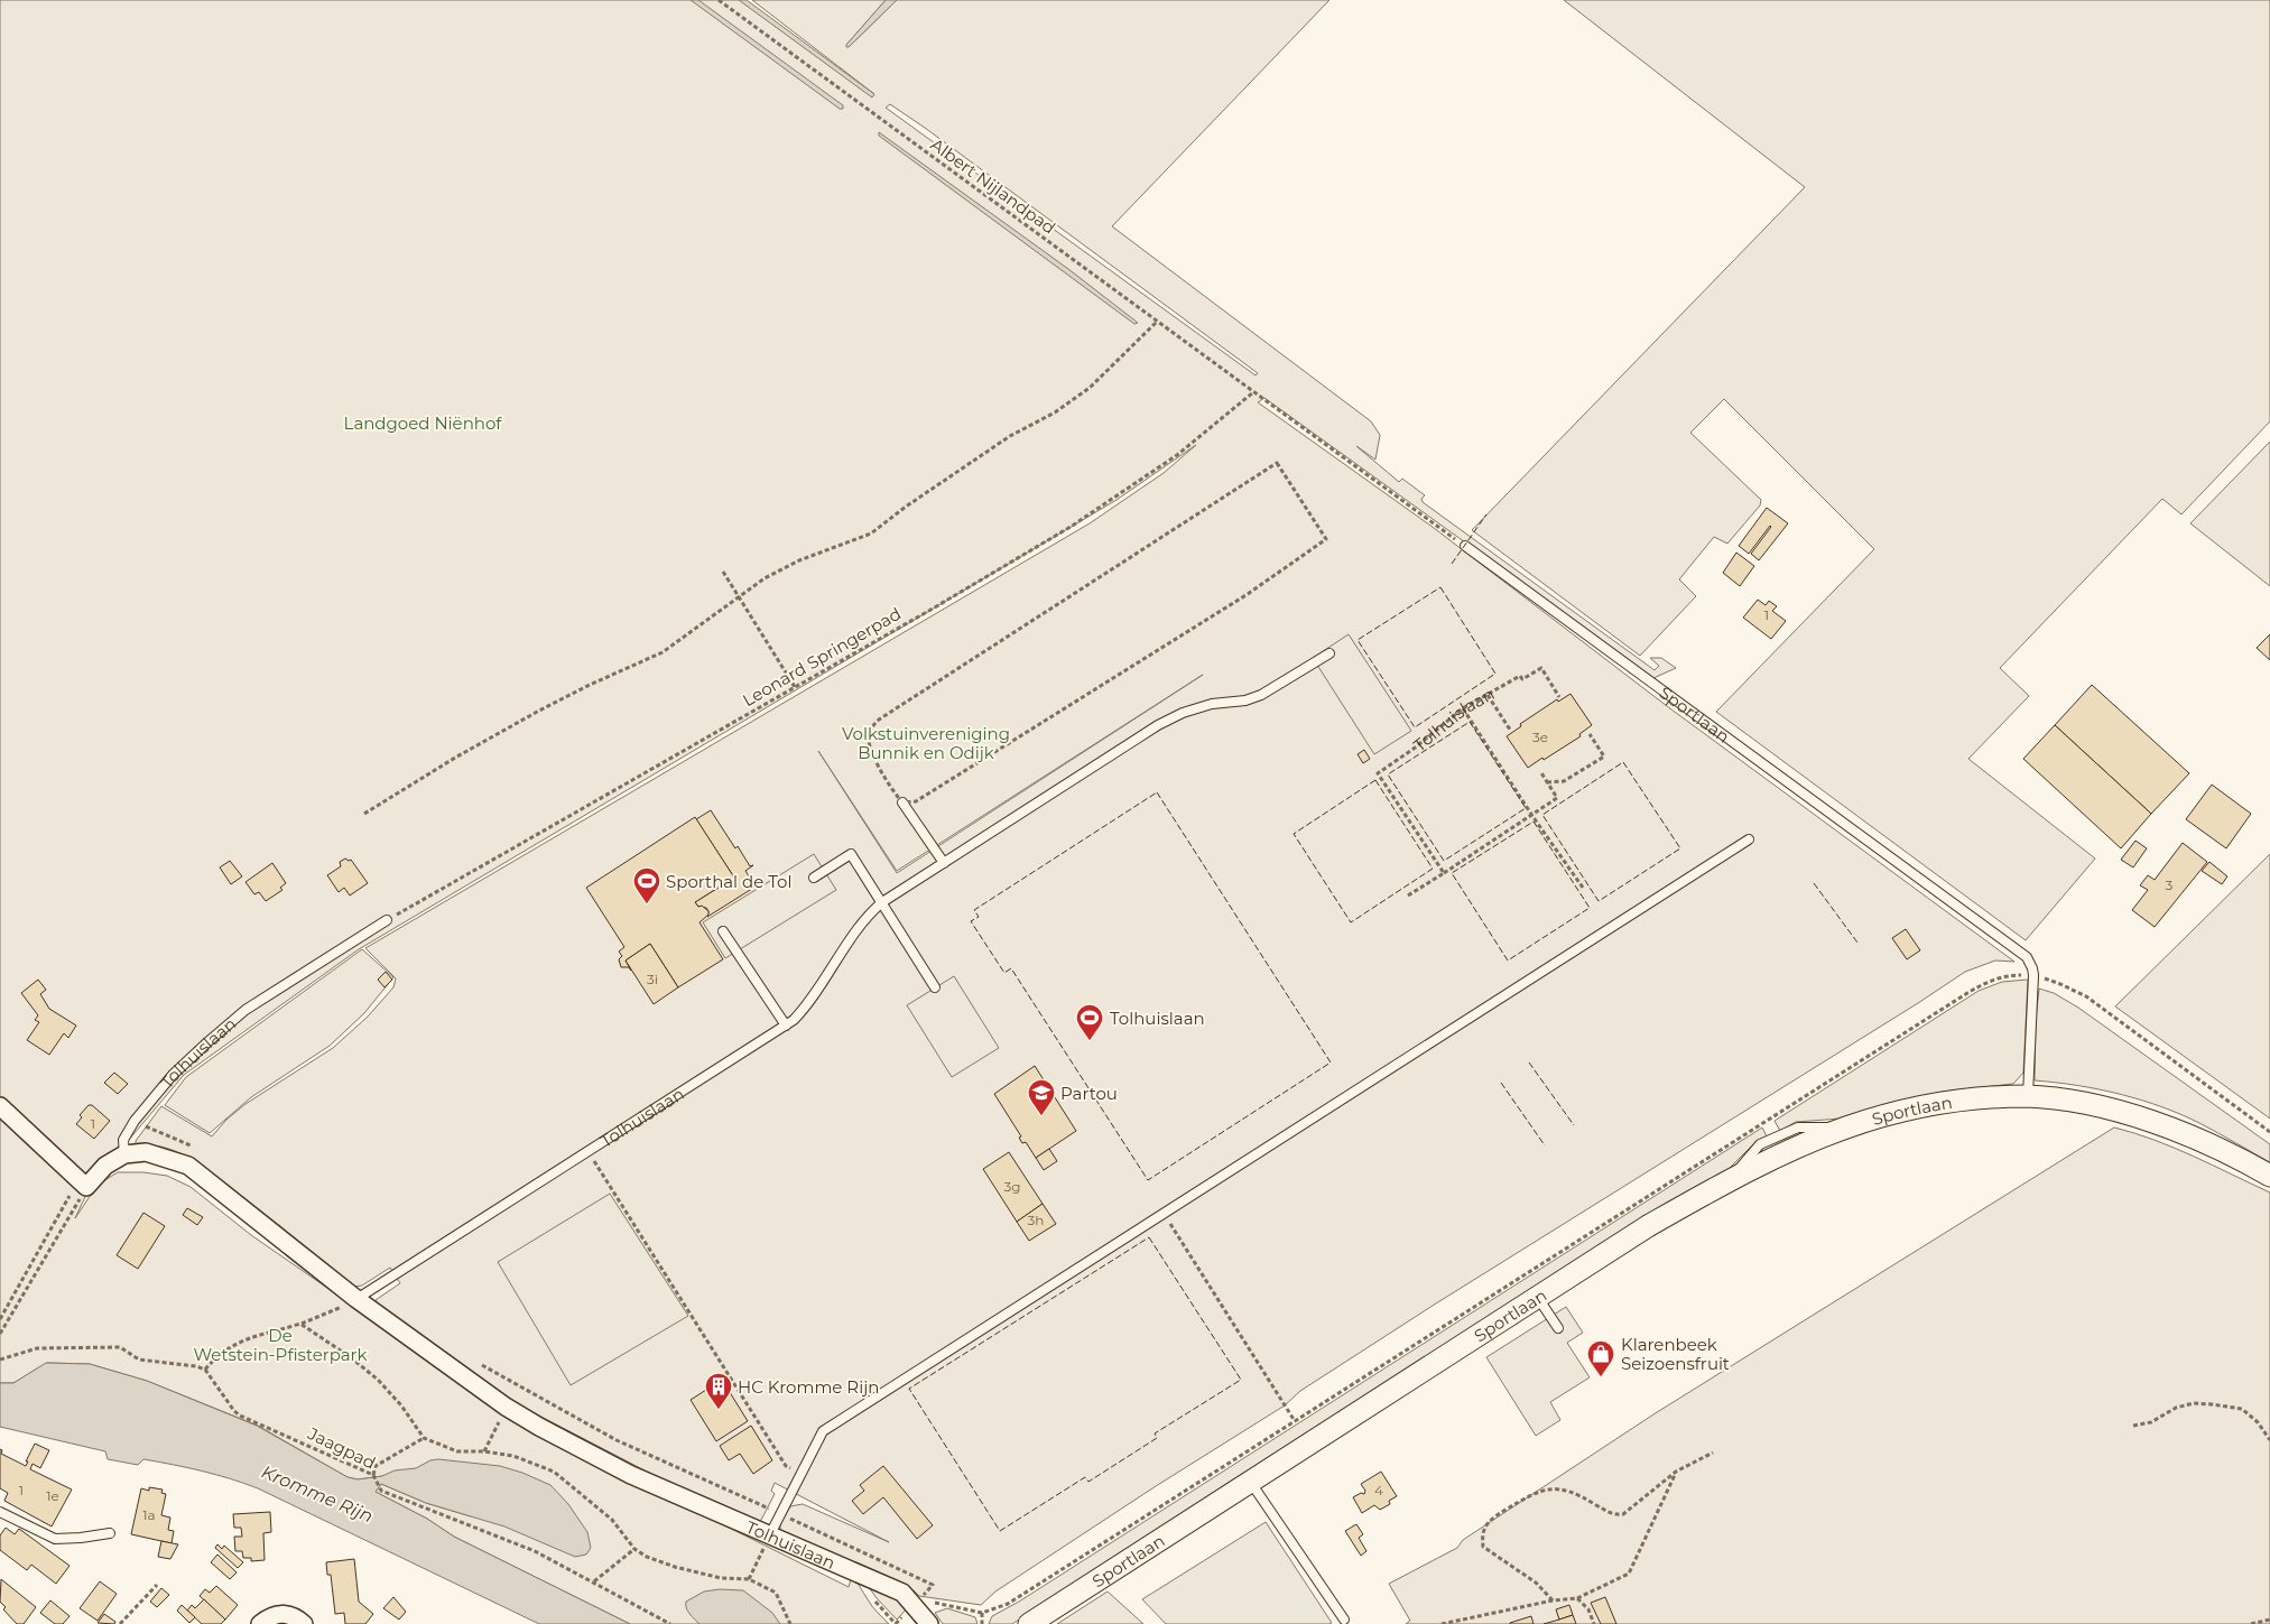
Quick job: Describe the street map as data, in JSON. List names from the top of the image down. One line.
{"streets":{"street":["Sportlaan","Tolhuislaan"],"path":["Albert Nijlandpad","Leonard Springerpad","Jaagpad"]},"crossings":[["Albert Nijlandpad","Leonard Springerpad"],["Albert Nijlandpad","Sportlaan"],["Leonard Springerpad","Tolhuislaan"]],"water":["Kromme Rijn"],"parks":["Landgoed Niënhof","Volkstuinvereniging Bunnik en Odijk","De Wetstein-Pfisterpark"],"places":{"sports":["Sporthal de Tol","Tolhuislaan"],"school or university":["Partou"],"shop":["Klarenbeek Seizoensfruit"],"building":["HC Kromme Rijn"]},"house_numbers":["1","3e","3","3i","1","3g","3h","1","4","1e","1a"]}
